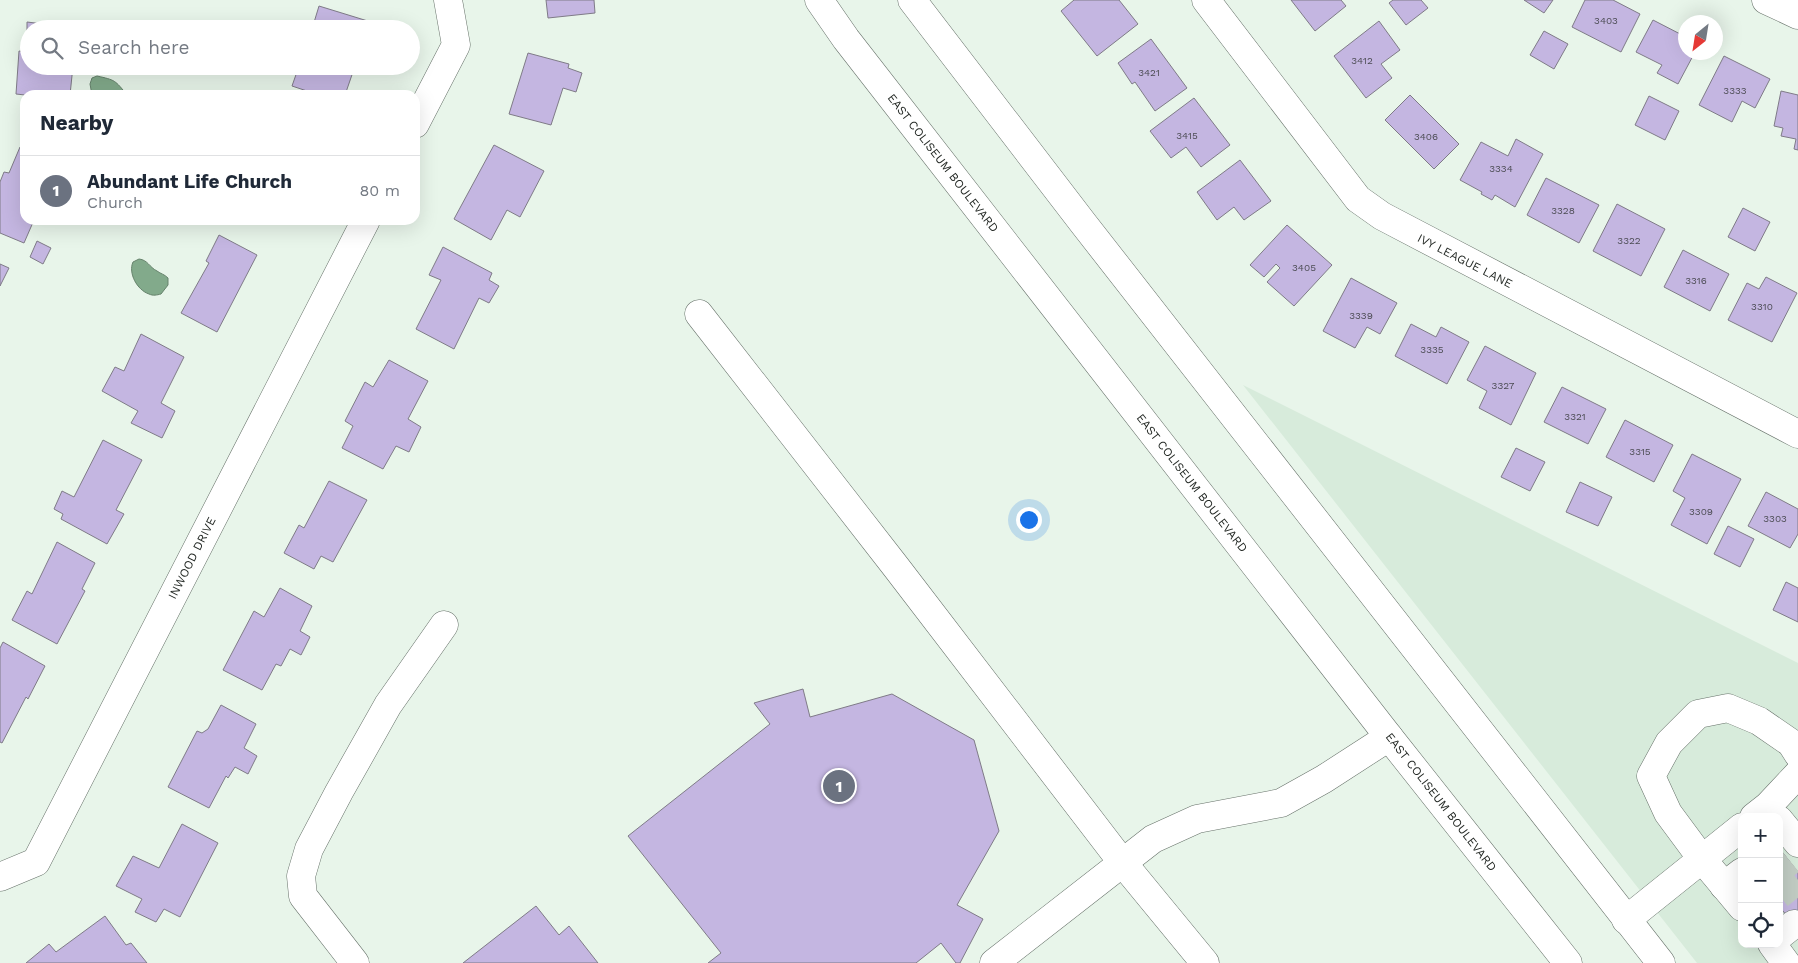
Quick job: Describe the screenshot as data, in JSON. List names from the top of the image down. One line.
{"streets":{"main road":["EAST COLISEUM BOULEVARD","IVY LEAGUE LANE","INWOOD DRIVE"]},"house_numbers":["3403","3412","3421","3333","3415","3406","3334","3328","3322","3405","3316","3310","3339","3335","3327","3321","3315","3309","3303"],"north":"bottom left","page":{"search":"Search here","heading":"Nearby","list":[{"mark":"1","name":"Abundant Life Church","note":"Church","value":"80 m"}],"pins":"1","map_buttons":["+","−"]}}
